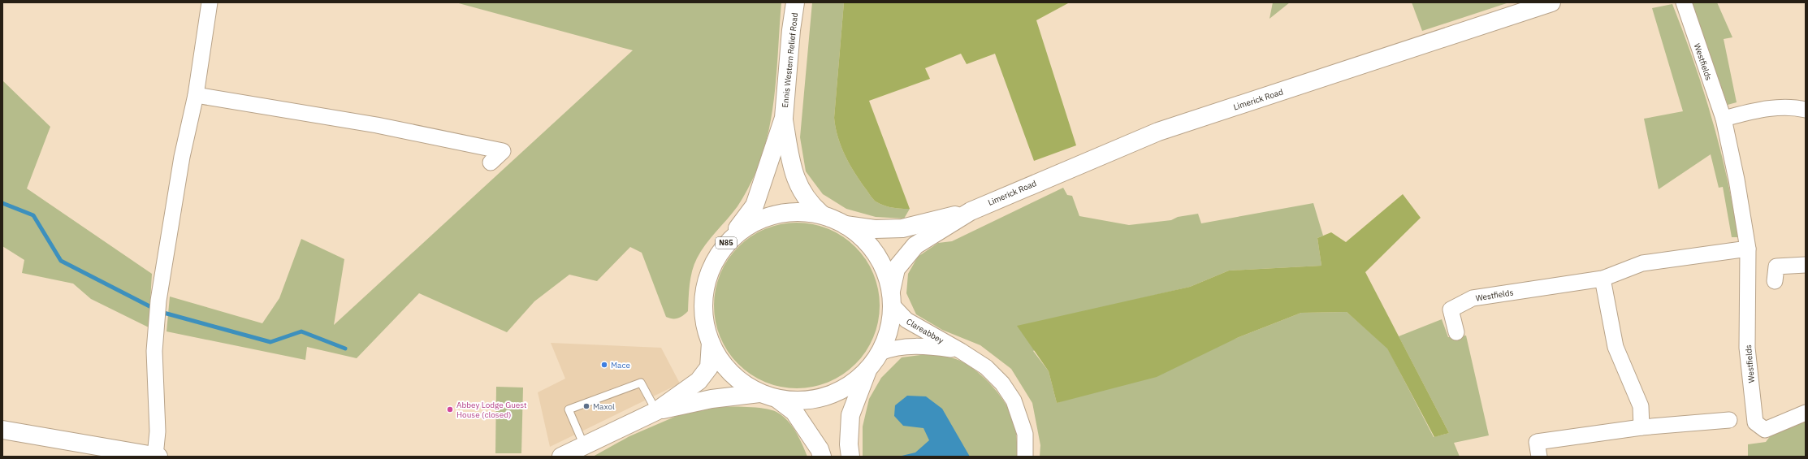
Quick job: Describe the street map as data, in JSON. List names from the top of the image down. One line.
{"streets":{"main road":["Ennis Western Relief Road","Limerick Road","N85"],"street":["Westfields","Clareabbey"]},"crossings":[["Ennis Western Relief Road","N85"],["N85","Clareabbey"]],"places":["Mace","Maxol","Abbey Lodge Guest House (closed)"]}
